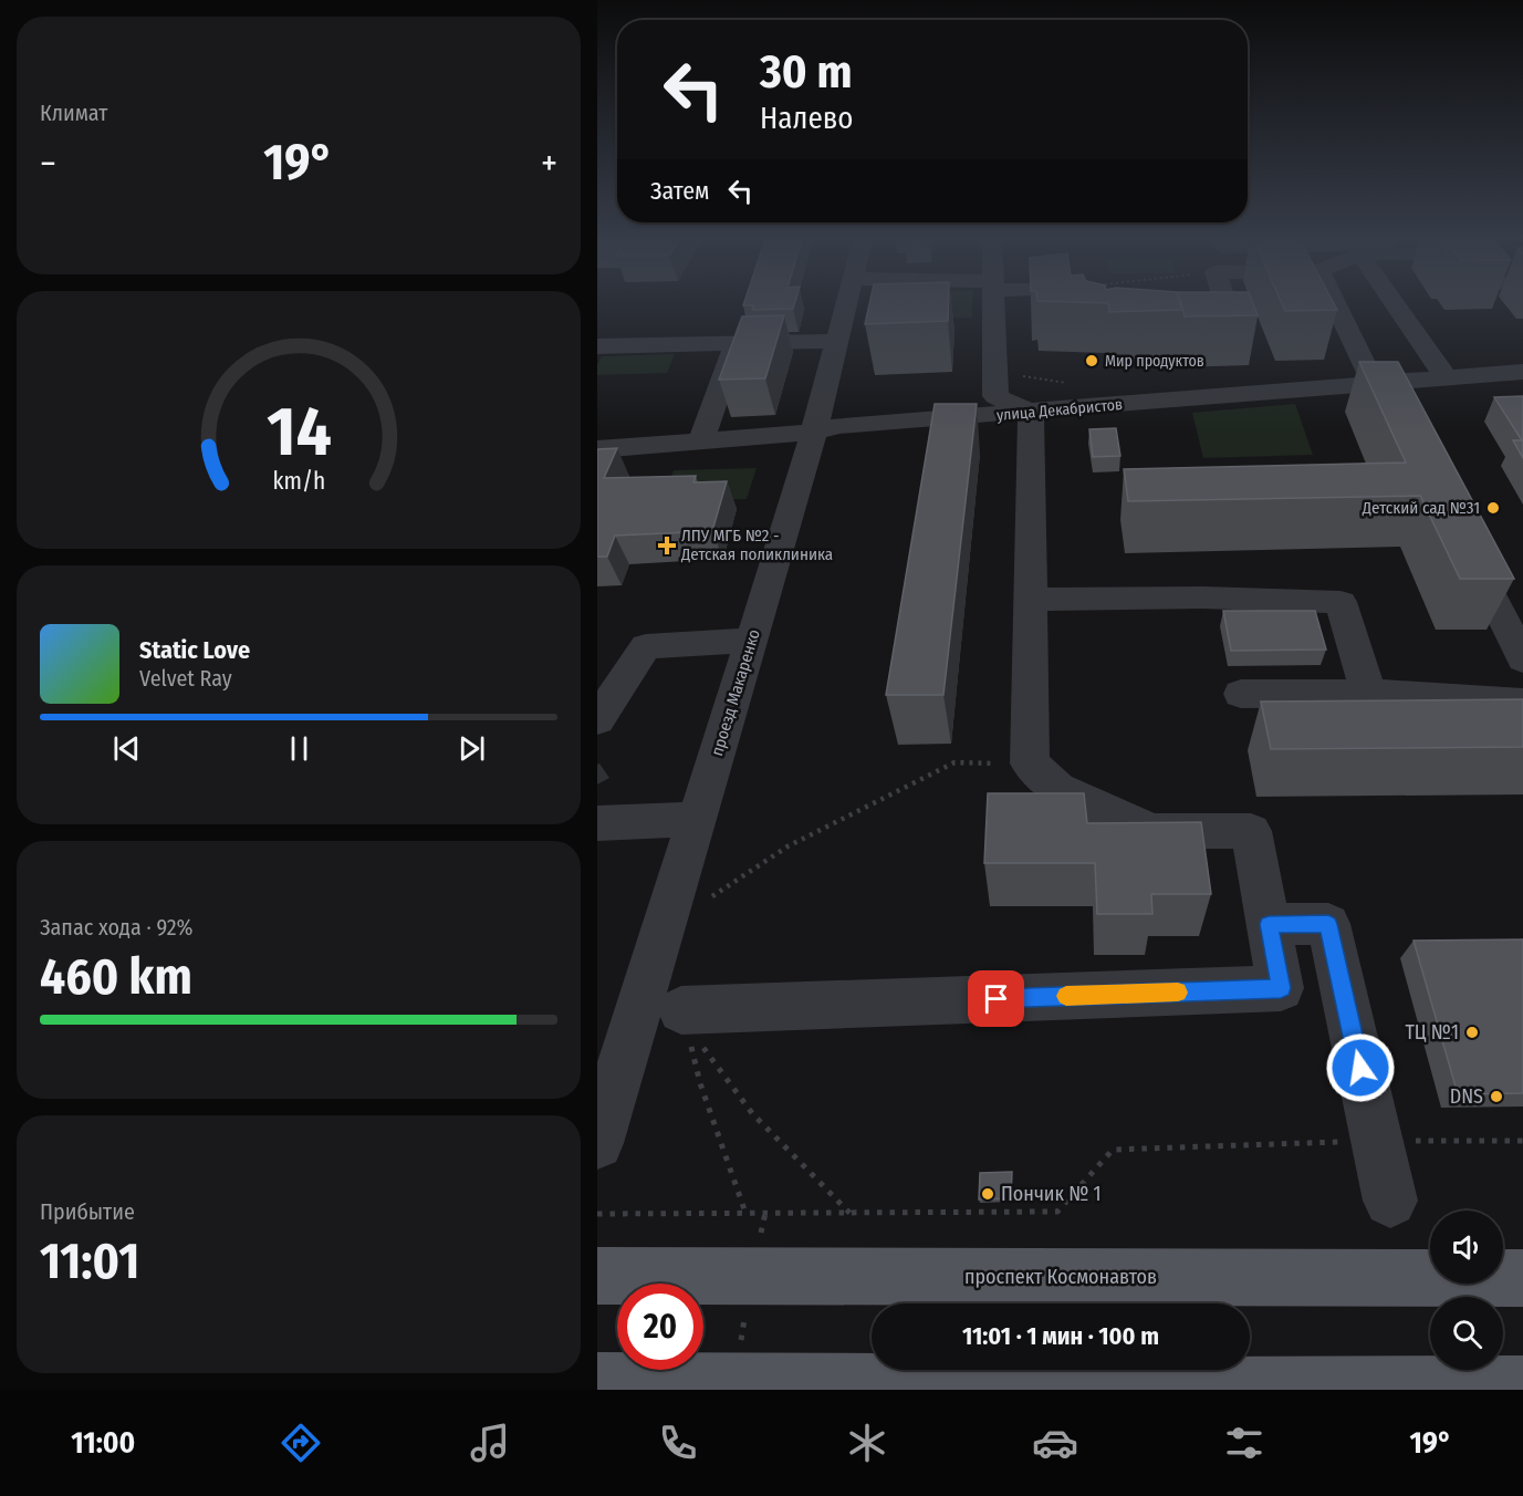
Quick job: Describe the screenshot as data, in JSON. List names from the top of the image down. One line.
{"streets":{"main road":["проспект Космонавтов"],"street":["улица Декабристов","проезд Макаренко"]},"crossings":[["улица Декабристов","проезд Макаренко"]],"places":{"other":["Мир продуктов","Детский сад №31","ТЦ №1","DNS","Пончик № 1"],"health":["ЛПУ МГБ №2 - Детская поликлиника"]},"page":{"tile":["Климат",["Запас хода · 92%","460 km"],["Прибытие","11:01"]],"turn":["30 m","Налево"],"heat":["−","19°","+"],"then":"Затем","song":["Static Love","Velvet Ray"],"limit":"20","trip":"11:01 · 1 мин · 100 m","tabs":["11:00","19°"],"gauge":["14","km/h"]}}
